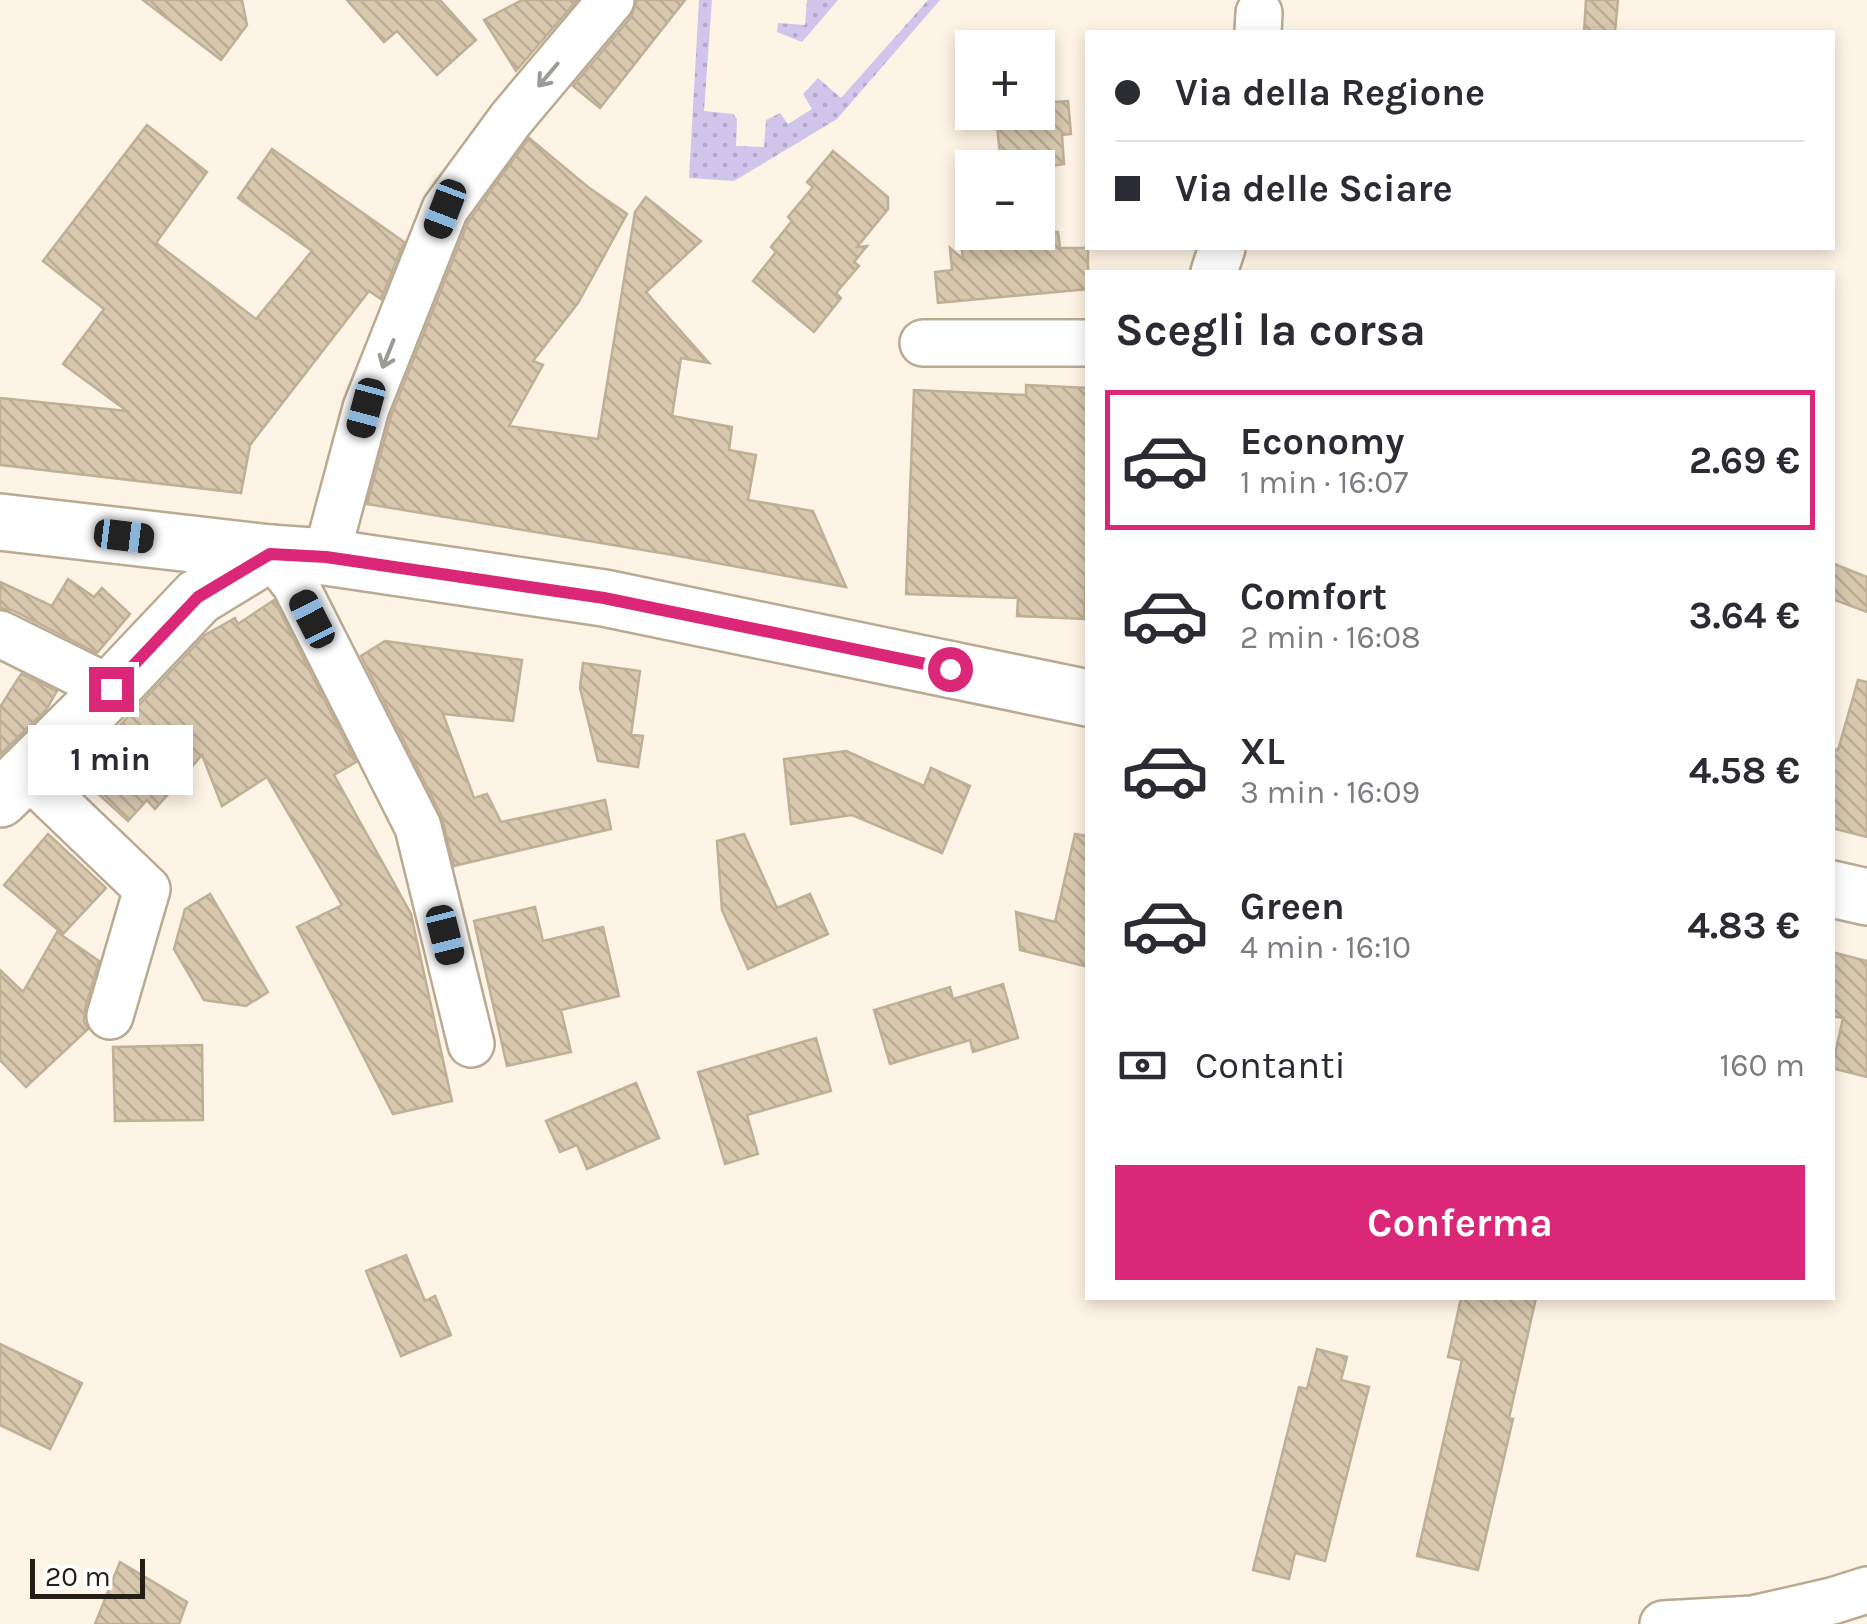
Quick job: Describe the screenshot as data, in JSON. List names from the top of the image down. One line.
{"scale_bar":"20 m","page":{"map_buttons":["+","−"],"banner":["Via della Regione","Via delle Sciare"],"heading":"Scegli la corsa","list":[{"name":"Economy","note":"1 min · 16:07","value":"2.69 €"},{"name":"Comfort","note":"2 min · 16:08","value":"3.64 €"},{"name":"XL","note":"3 min · 16:09","value":"4.58 €"},{"name":"Green","note":"4 min · 16:10","value":"4.83 €"}],"bubble":"1 min","pay":["Contanti","160 m"],"buttons":"Conferma","scale":"20 m"}}
